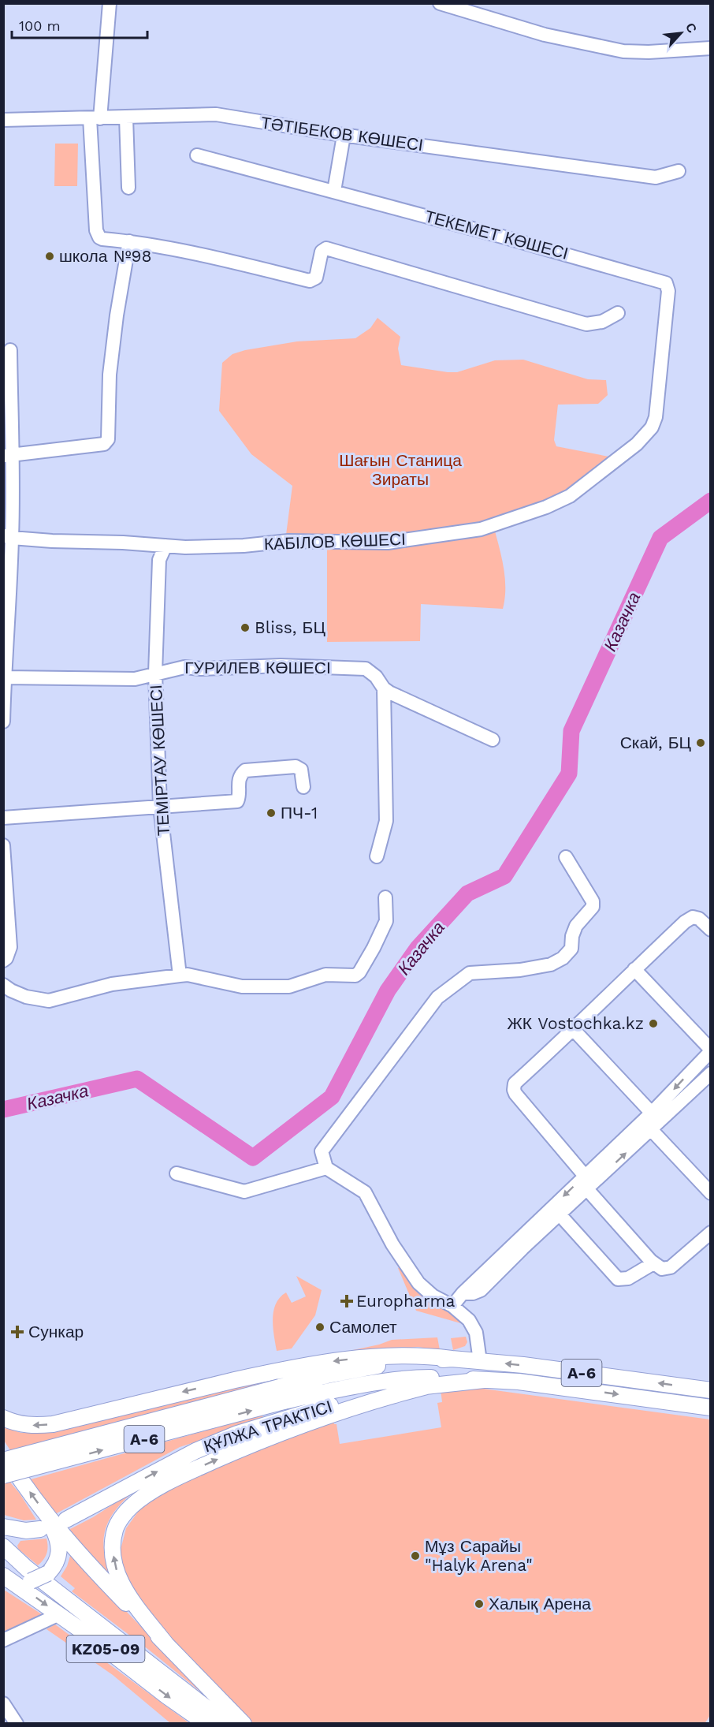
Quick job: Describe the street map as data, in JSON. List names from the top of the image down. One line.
{"streets":{"main road":["A-6","ҚҰЛЖА ТРАКТІСІ","KZ05-09"],"street":["ТӘТІБЕКОВ КӨШЕСІ","ТЕКЕМЕТ КӨШЕСІ","КАБІЛОВ КӨШЕСІ","ГУРИЛЕВ КӨШЕСІ","ТЕМІРТАУ КӨШЕСІ"]},"crossings":[["ТЕКЕМЕТ КӨШЕСІ","КАБІЛОВ КӨШЕСІ"],["КАБІЛОВ КӨШЕСІ","ТЕМІРТАУ КӨШЕСІ"],["ГУРИЛЕВ КӨШЕСІ","ТЕМІРТАУ КӨШЕСІ"],["A-6","ҚҰЛЖА ТРАКТІСІ"]],"water":["Казачка"],"parks":["Шағын Станица Зираты"],"places":{"other":["школа №98","Bliss, БЦ","Скай, БЦ","ПЧ-1","ЖК Vostochka.kz","Самолет","Мұз Сарайы \"Halyk Arena\"","Халық Арена"],"health":["Europharma","Сункар"]},"scale_bar":"100 m","north":"top right"}
